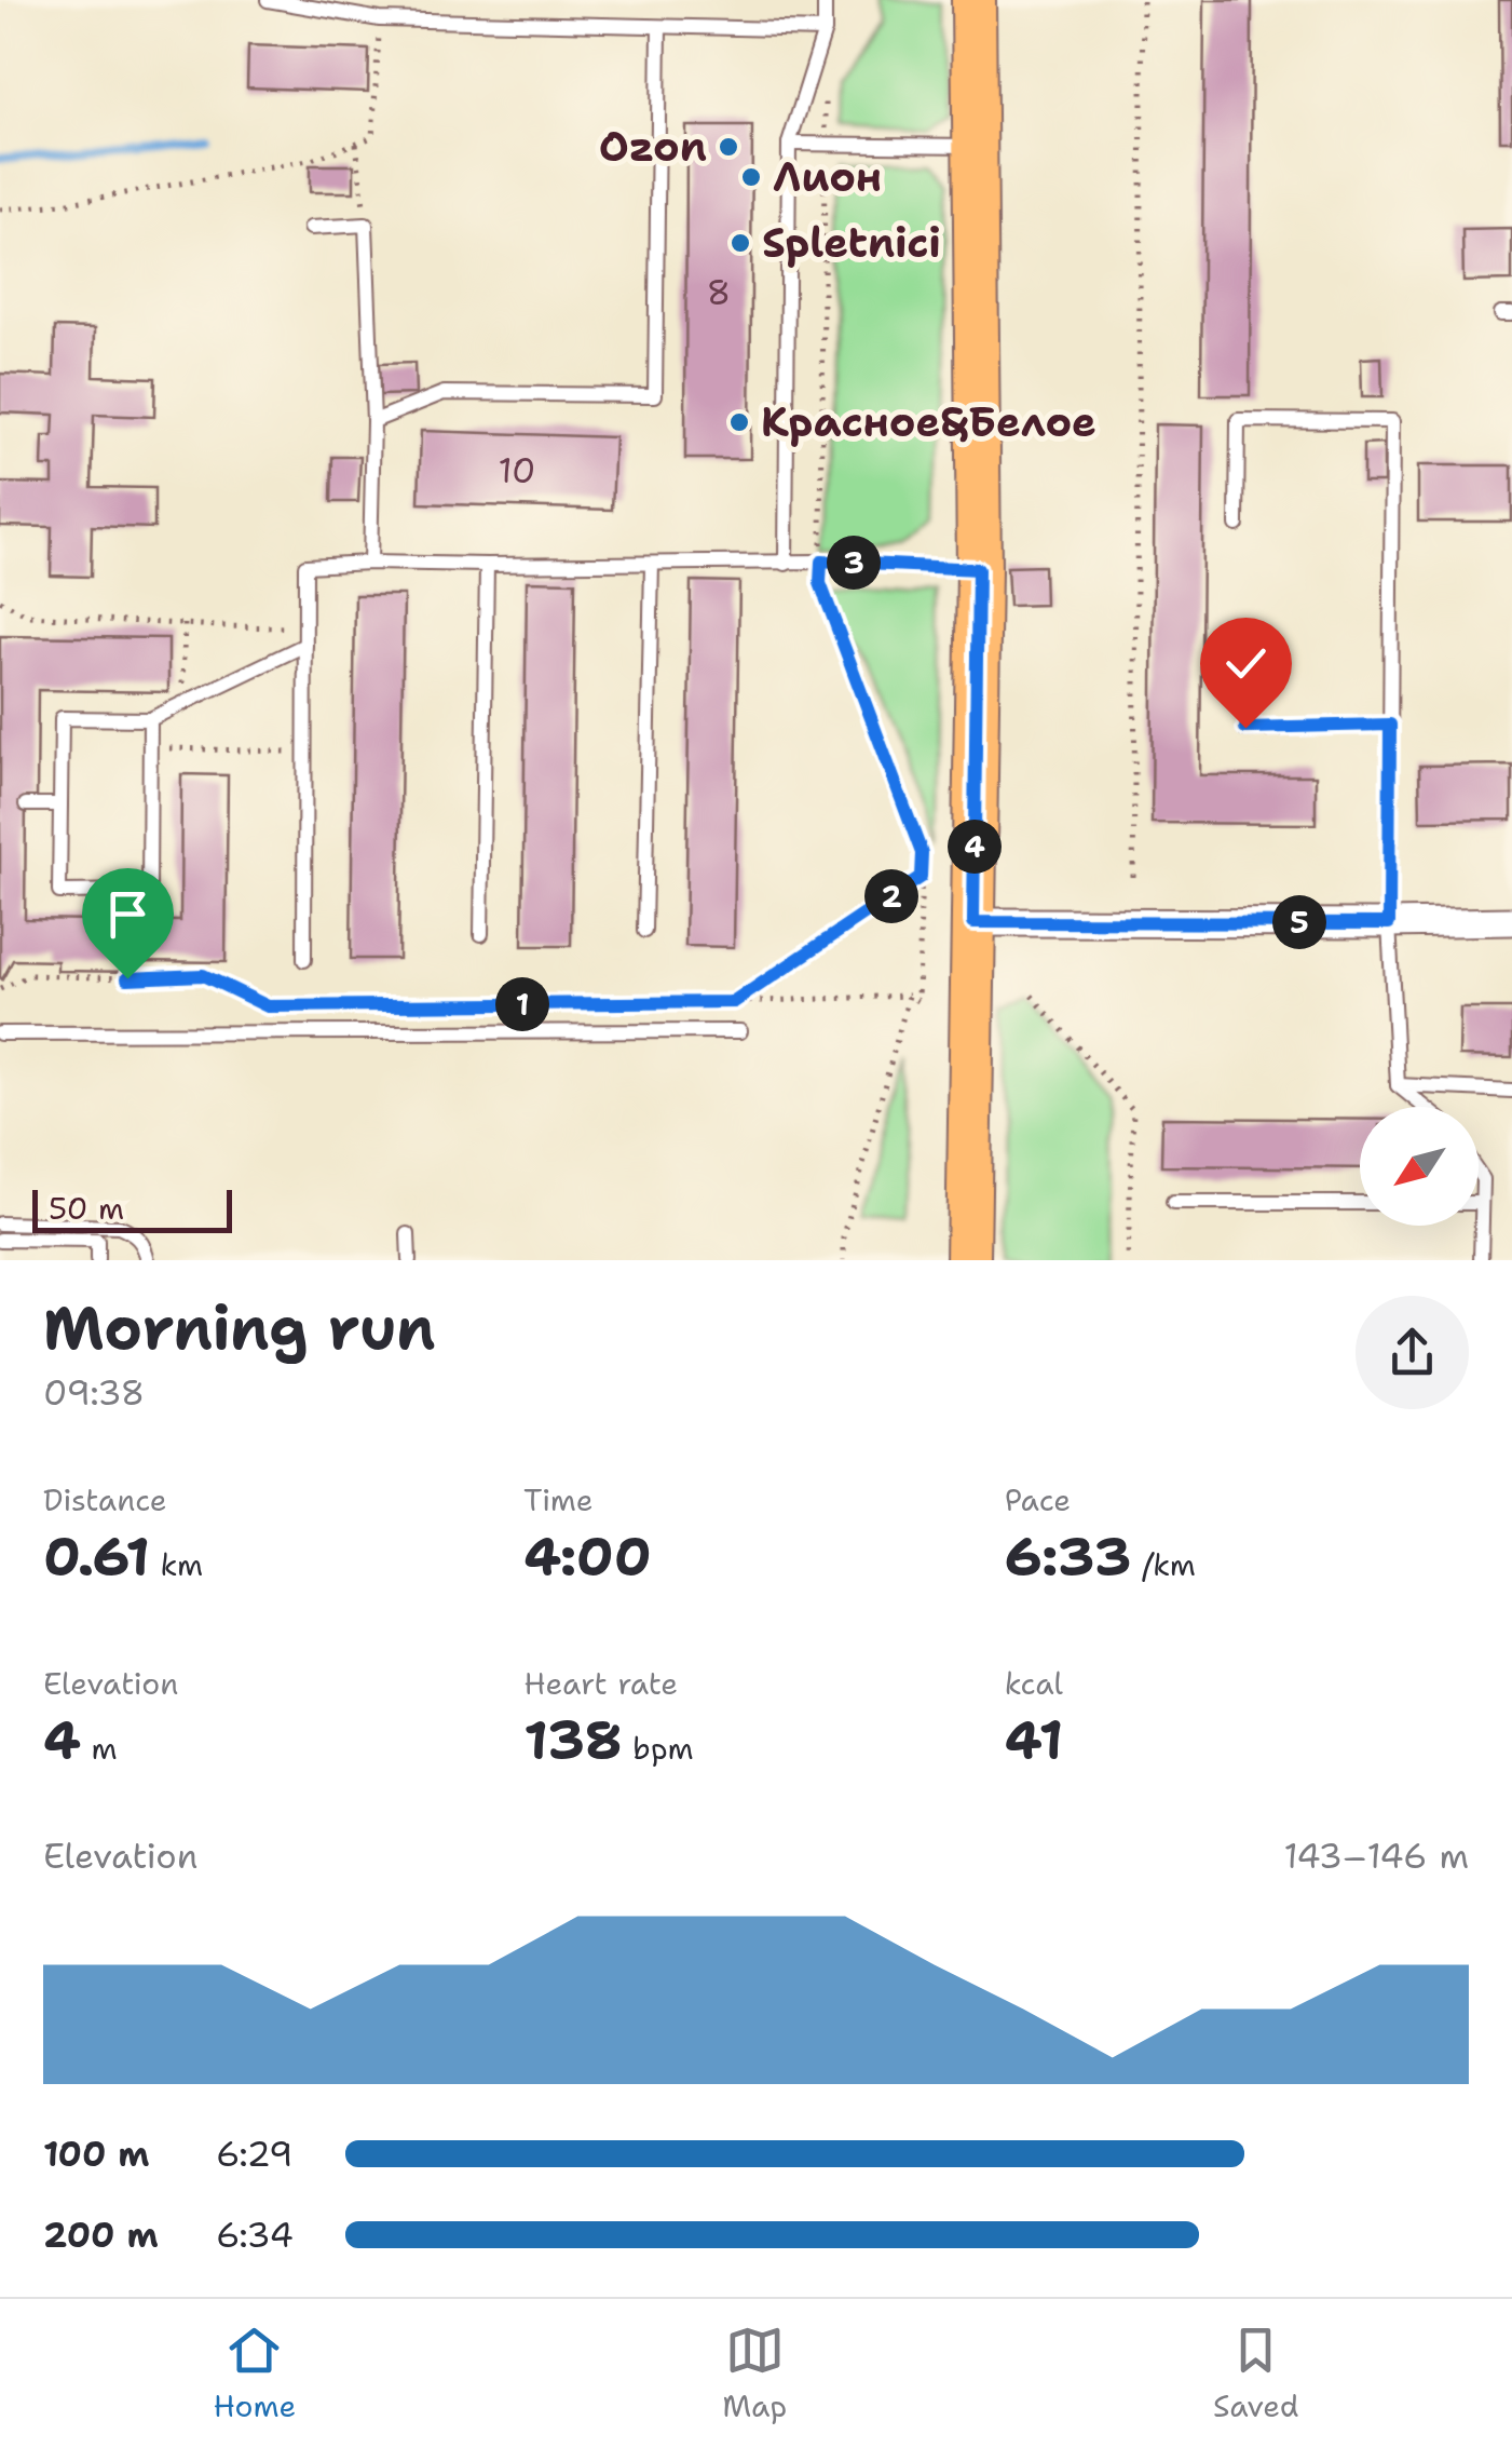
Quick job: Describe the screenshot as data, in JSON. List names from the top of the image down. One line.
{"places":["Ozon","Лион","Spletnici","Красное&Белое"],"house_numbers":["8","10"],"scale_bar":"50 m","north":"bottom left","page":{"pins":["3","4","2","5","1"],"scale":"50 m","heading":["Morning run","09:38"],"stats":[["Distance","0.61 km"],["Time","4:00"],["Pace","6:33 /km"],["Elevation","4 m"],["Heart rate","138 bpm"],["kcal","41"]],"chart":["Elevation","143–146 m"],"list":[{"name":"100 m","note":"6:29"},{"name":"200 m","note":"6:34"}],"tabs":["Home","Map","Saved"]}}
